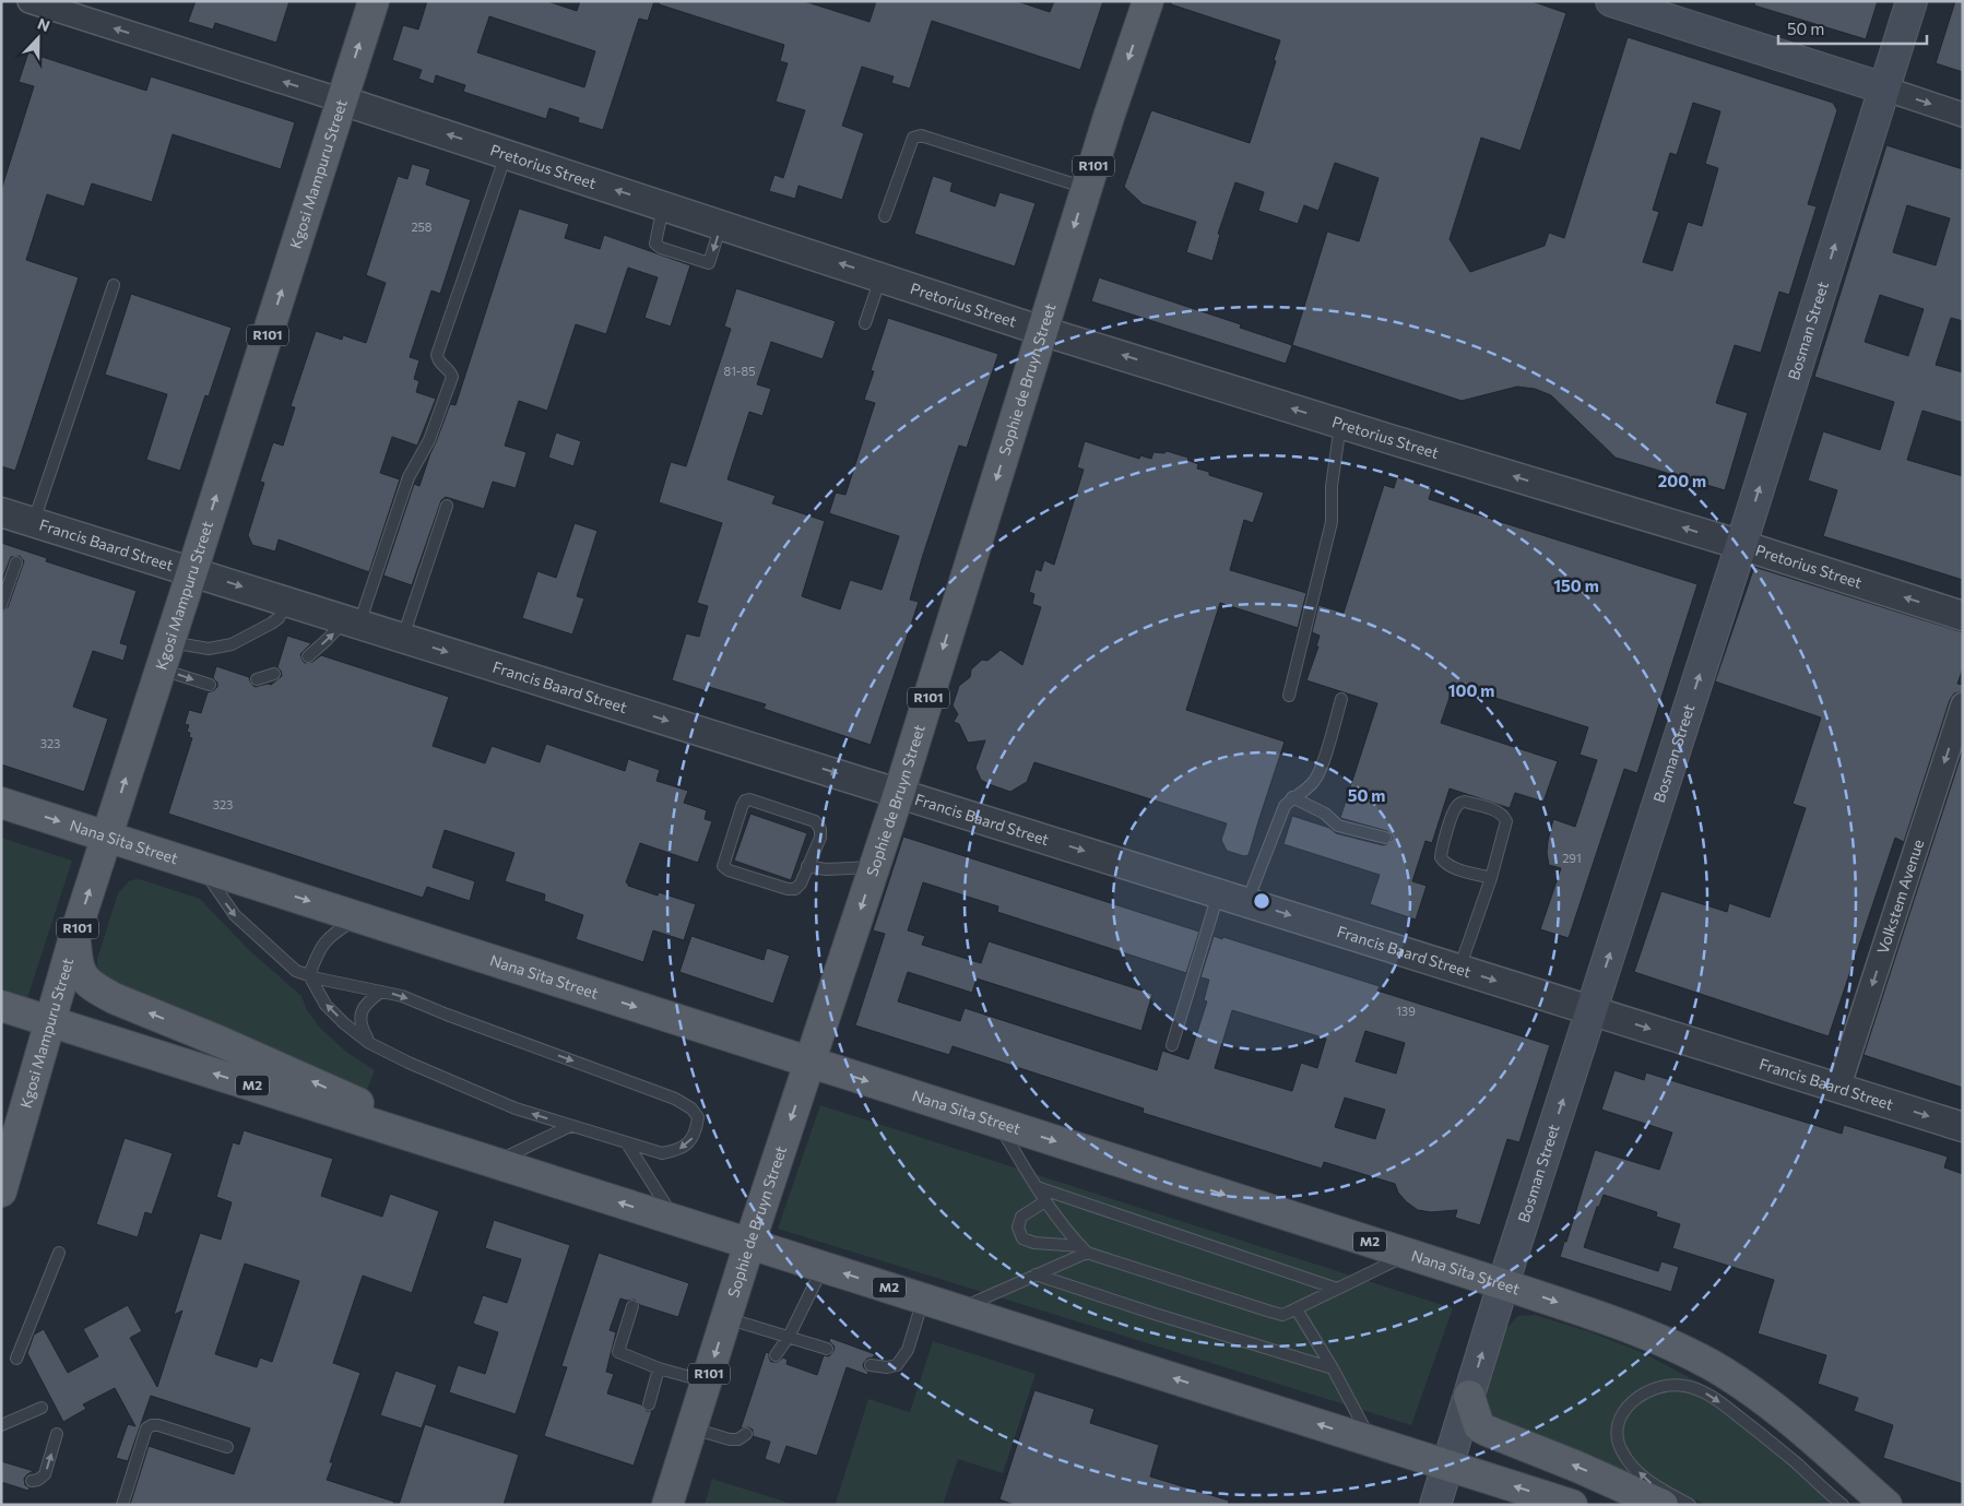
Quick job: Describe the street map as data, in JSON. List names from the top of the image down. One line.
{"streets":{"main road":["R101","Kgosi Mampuru Street","Bosman Street","Sophie de Bruyn Street","Nana Sita Street","M2"],"street":["Pretorius Street","Francis Baard Street","Volkstem Avenue"]},"crossings":[["Pretorius Street","Kgosi Mampuru Street"],["Pretorius Street","Bosman Street"],["Pretorius Street","Sophie de Bruyn Street"],["Kgosi Mampuru Street","Francis Baard Street"],["Kgosi Mampuru Street","Nana Sita Street"],["Kgosi Mampuru Street","M2"],["Bosman Street","Francis Baard Street"],["Bosman Street","Nana Sita Street"],["Bosman Street","M2"],["Sophie de Bruyn Street","Francis Baard Street"],["Sophie de Bruyn Street","Nana Sita Street"],["Sophie de Bruyn Street","M2"],["Francis Baard Street","Volkstem Avenue"]],"one_way":["Pretorius Street","Kgosi Mampuru Street","Bosman Street","Sophie de Bruyn Street","Francis Baard Street","Volkstem Avenue"],"house_numbers":["258","81-85","323","323","291","139"],"scale_bar":"50 m","north":"top","rings":["200 m","150 m","100 m","50 m"]}
